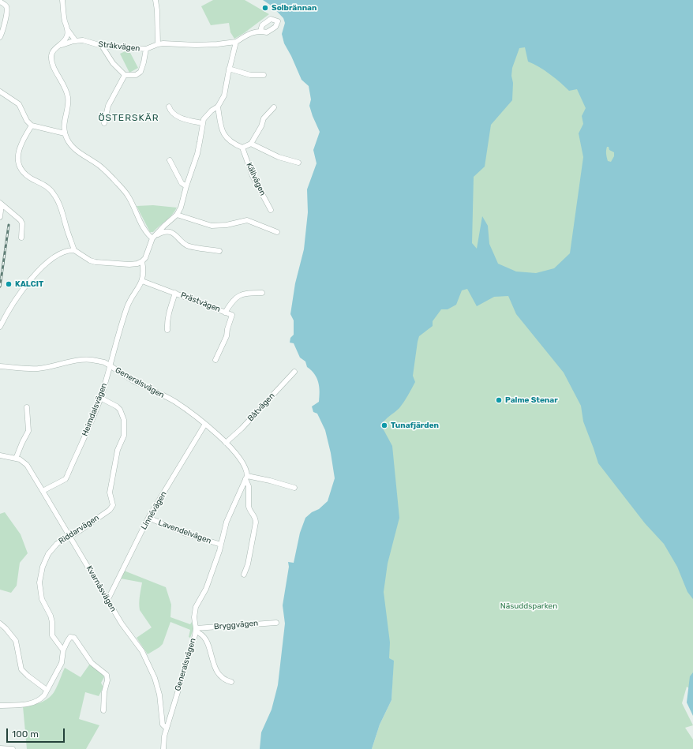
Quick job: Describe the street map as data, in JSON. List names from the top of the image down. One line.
{"streets":{"street":["Stråkvägen","Källvägen","Prästvägen","Generalsvägen","Båtvägen","Heimdalsvägen","Linnévägen","Riddarvägen","Lavendelvägen","Kvarnåsvägen","Bryggvägen"]},"crossings":[["Prästvägen","Heimdalsvägen"],["Generalsvägen","Båtvägen"],["Generalsvägen","Heimdalsvägen"],["Generalsvägen","Linnévägen"],["Generalsvägen","Lavendelvägen"],["Generalsvägen","Kvarnåsvägen"],["Generalsvägen","Bryggvägen"],["Heimdalsvägen","Riddarvägen"],["Heimdalsvägen","Kvarnåsvägen"],["Linnévägen","Lavendelvägen"],["Linnévägen","Kvarnåsvägen"],["Riddarvägen","Kvarnåsvägen"]],"districts":["ÖSTERSKÄR"],"parks":["Näsuddsparken"],"places":["Solbrännan","KALCIT","Palme Stenar","Tunafjärden"],"scale_bar":"100 m"}
